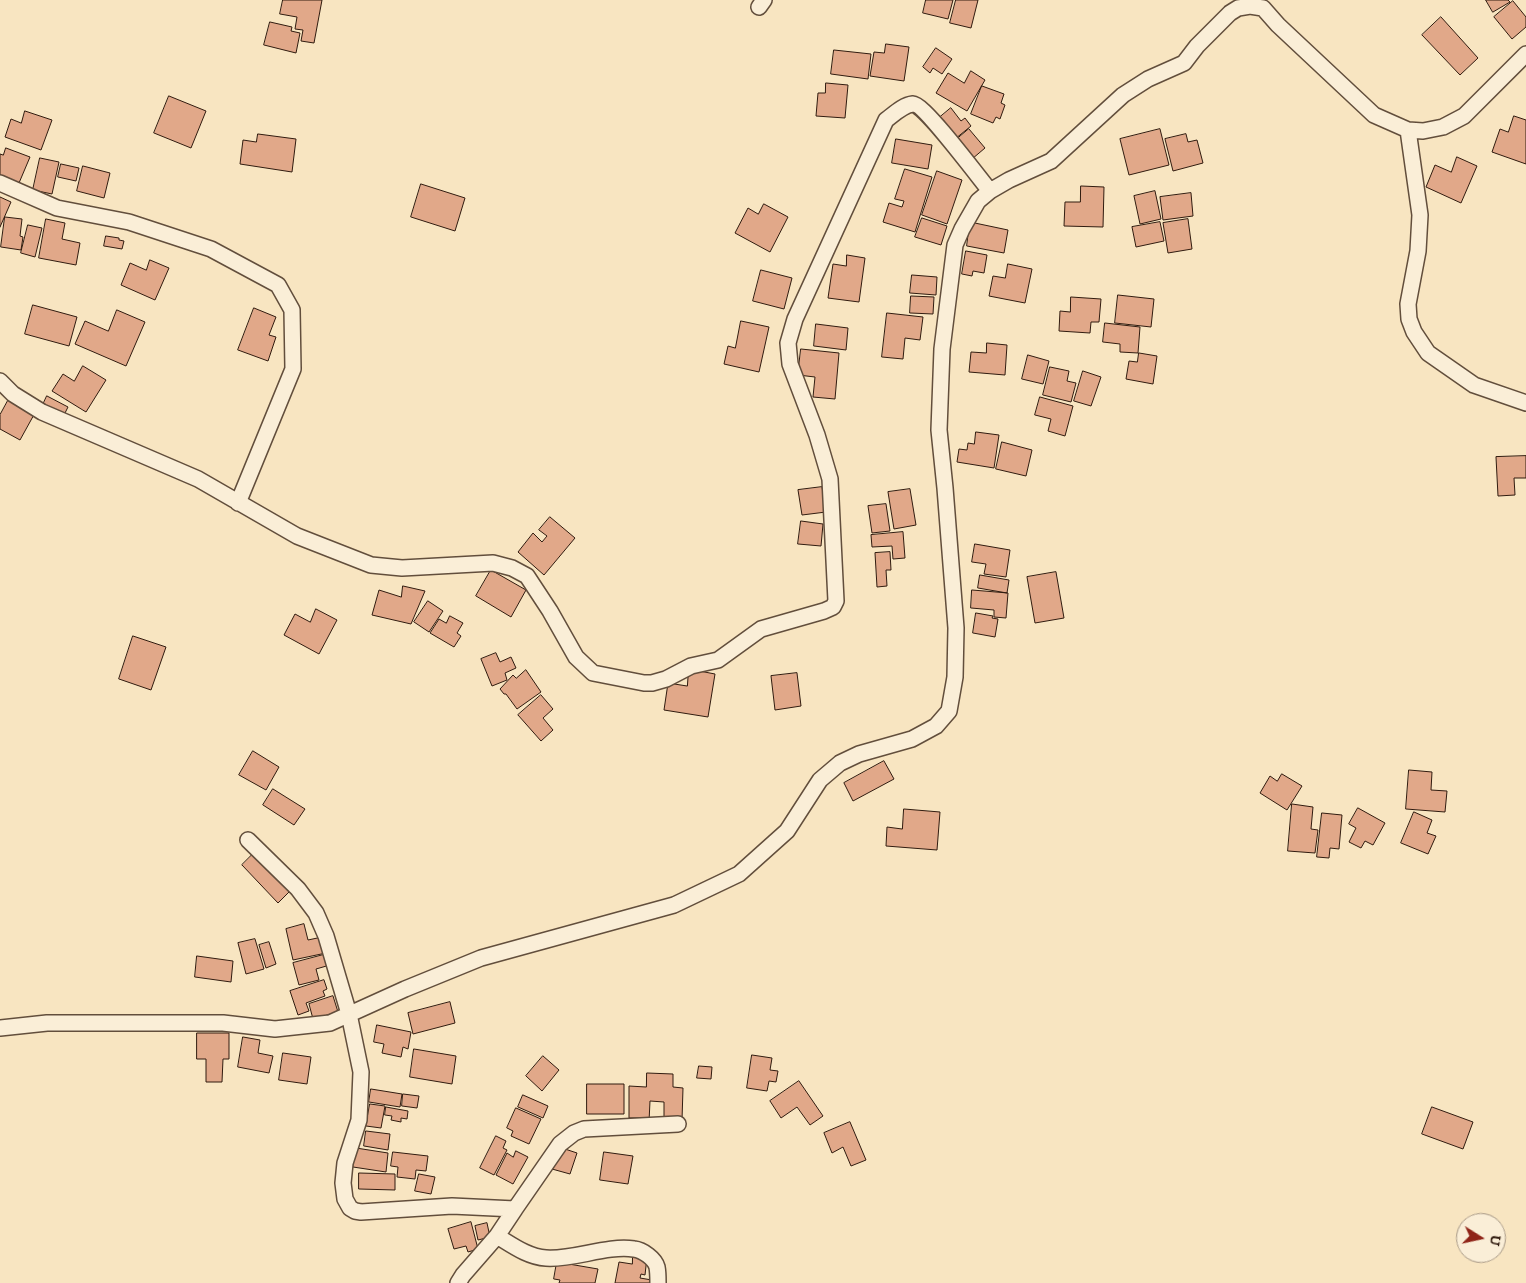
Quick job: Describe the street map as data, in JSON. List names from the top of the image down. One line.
{"north":"right"}
